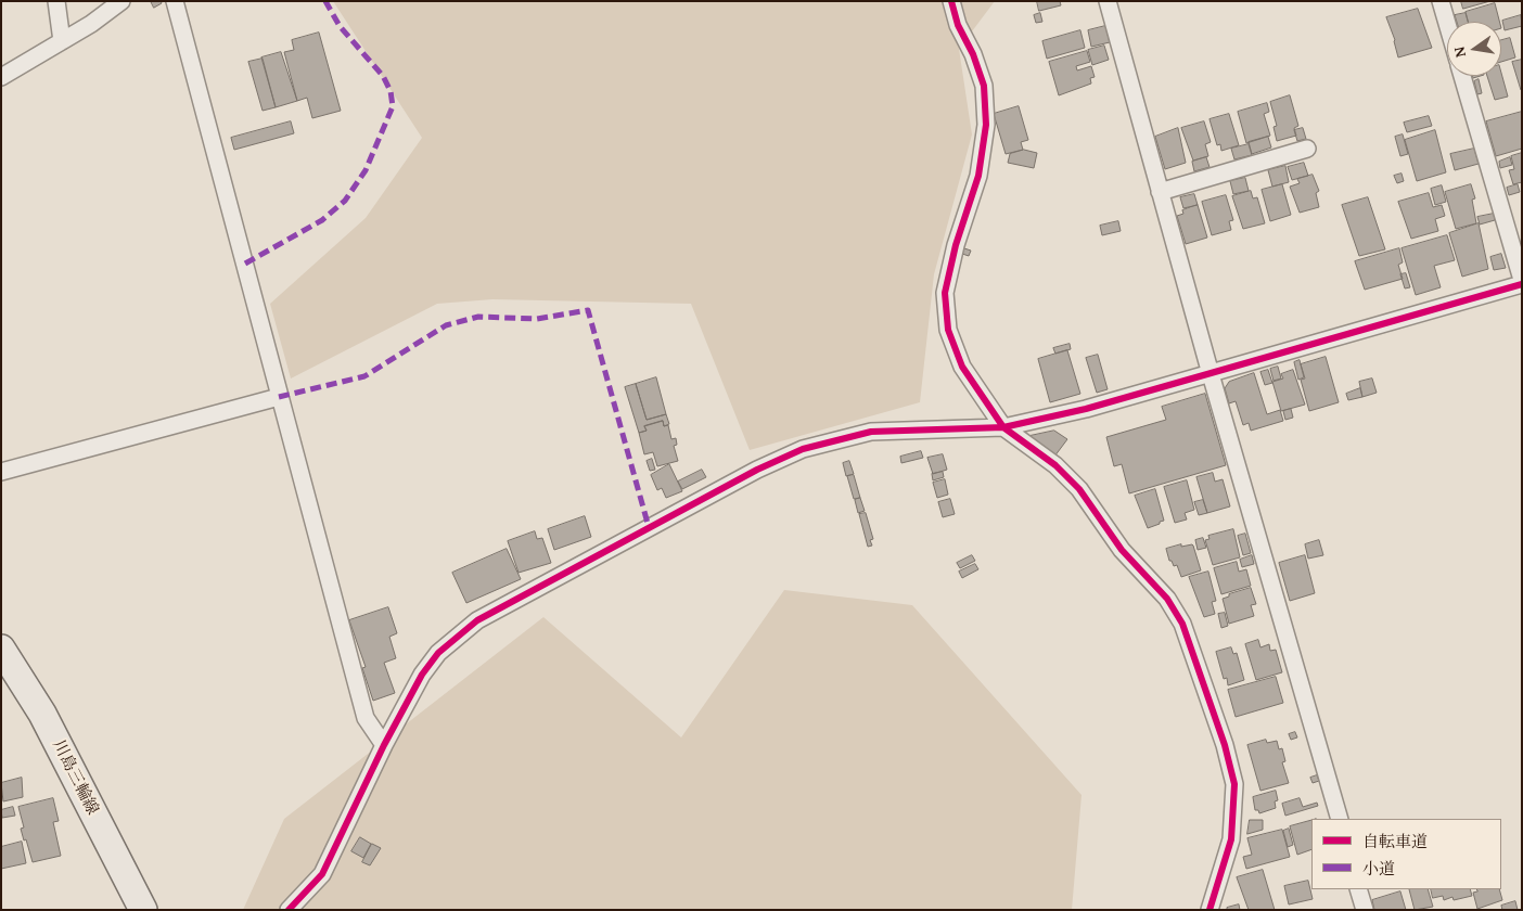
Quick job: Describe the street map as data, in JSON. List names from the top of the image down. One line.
{"streets":{"main road":["川島三輪線"]},"legend":["自転車道","小道"],"north":"left"}
